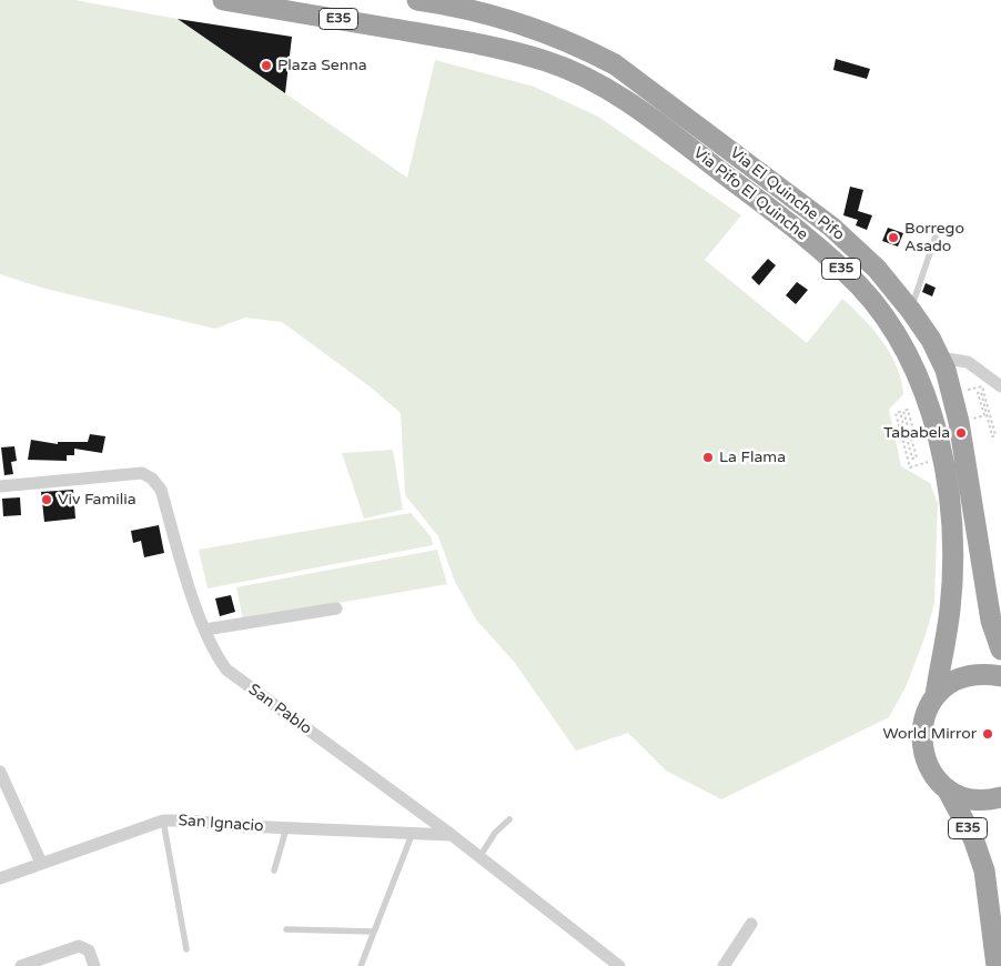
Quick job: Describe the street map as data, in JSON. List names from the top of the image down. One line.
{"streets":{"highway":["E35","Via Pifo El Quinche","Via El Quinche Pifo"],"street":["San Pablo","San Ignacio"]},"crossings":[["E35","Via Pifo El Quinche"],["San Pablo","San Ignacio"]],"places":["Plaza Senna","Borrego Asado","Tababela","La Flama","Viv Familia","World Mirror"]}
